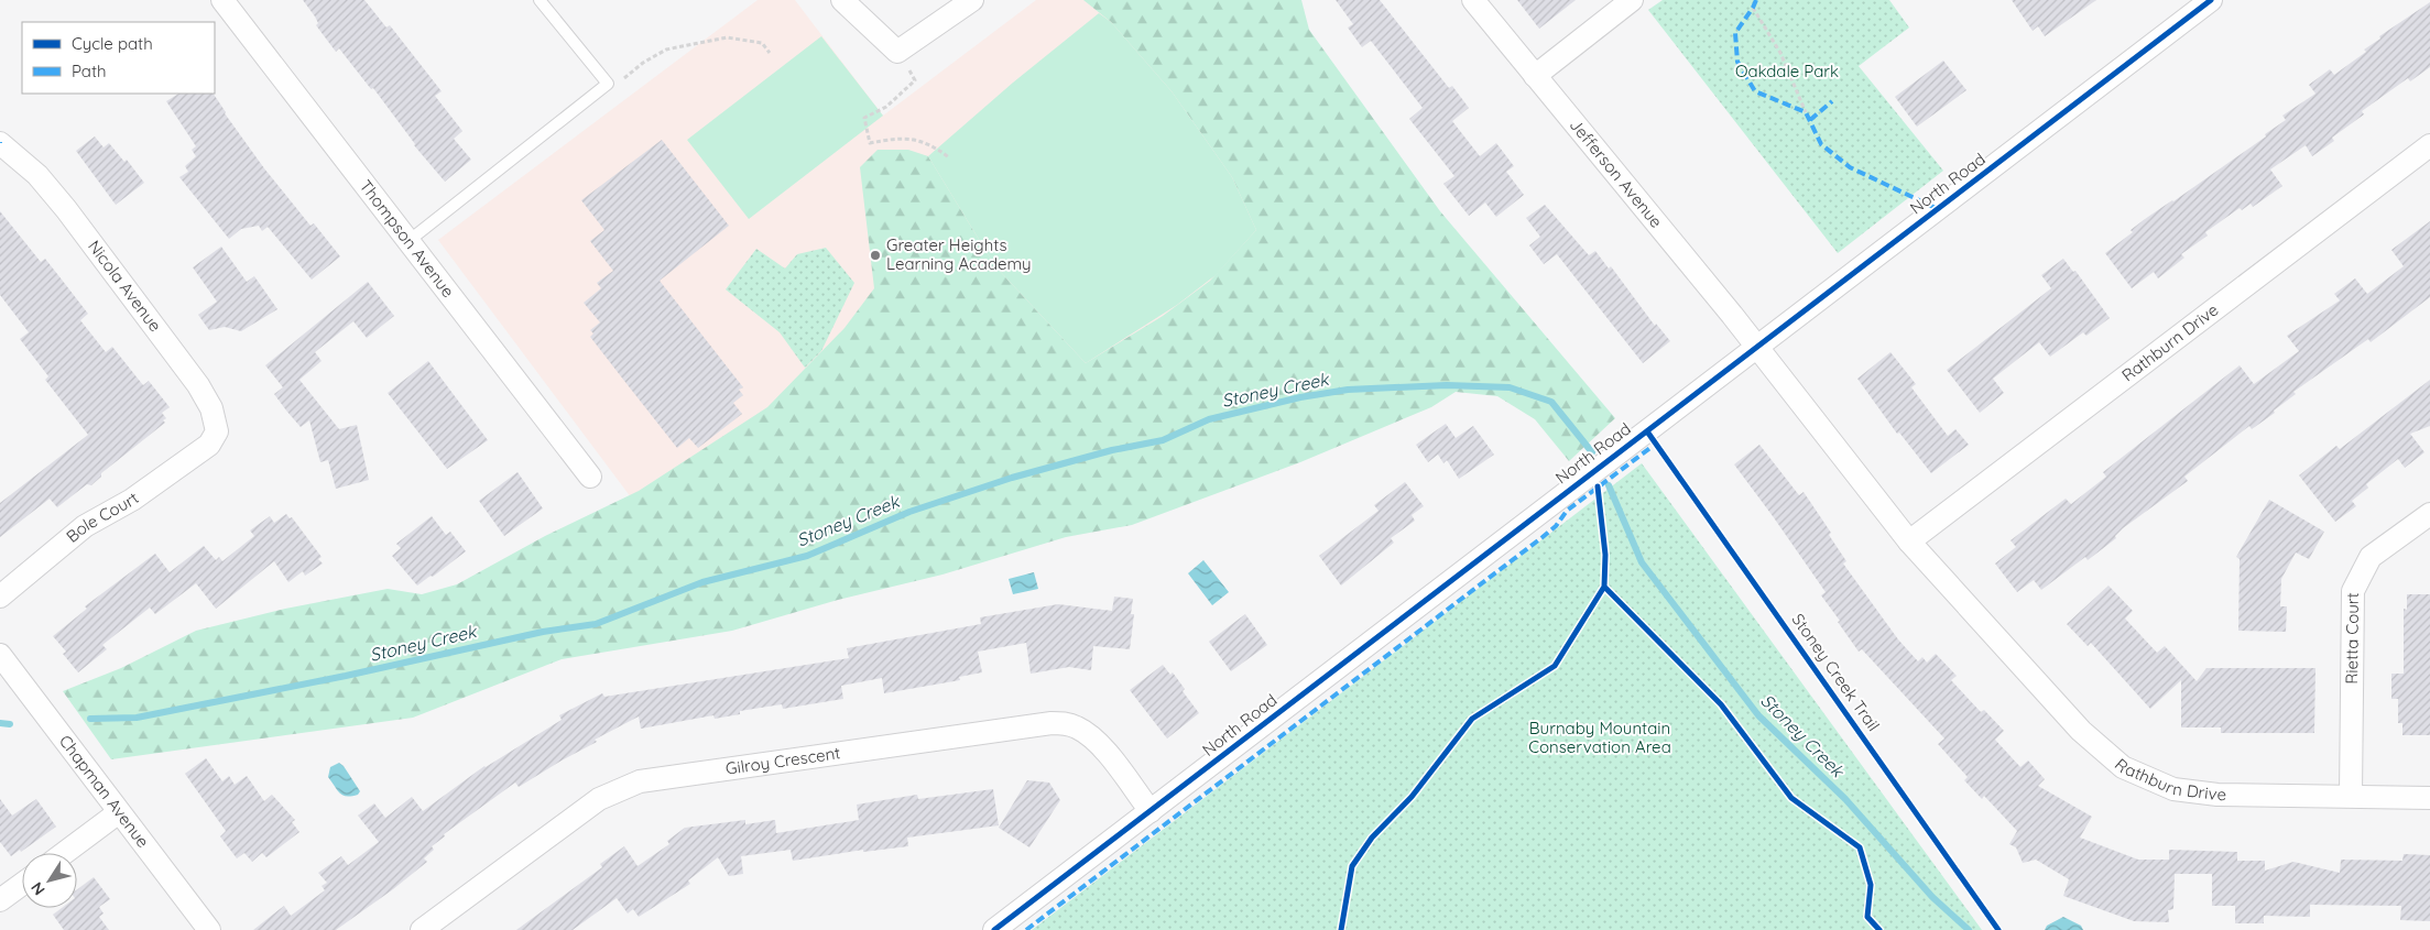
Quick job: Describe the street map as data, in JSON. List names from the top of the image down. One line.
{"streets":{"street":["Jefferson Avenue","North Road","Thompson Avenue","Nicola Avenue","Rathburn Drive","Bole Court","Rietta Court","Gilroy Crescent","Chapman Avenue"],"cycle path":["Stoney Creek Trail"]},"crossings":[["Jefferson Avenue","North Road"],["Jefferson Avenue","Rathburn Drive"],["North Road","Rathburn Drive"],["North Road","Gilroy Crescent"],["Nicola Avenue","Bole Court"],["Rathburn Drive","Rietta Court"]],"water":["Stoney Creek"],"parks":["Oakdale Park","Burnaby Mountain Conservation Area"],"places":["Greater Heights Learning Academy"],"legend":["Cycle path","Path"],"north":"bottom left"}
